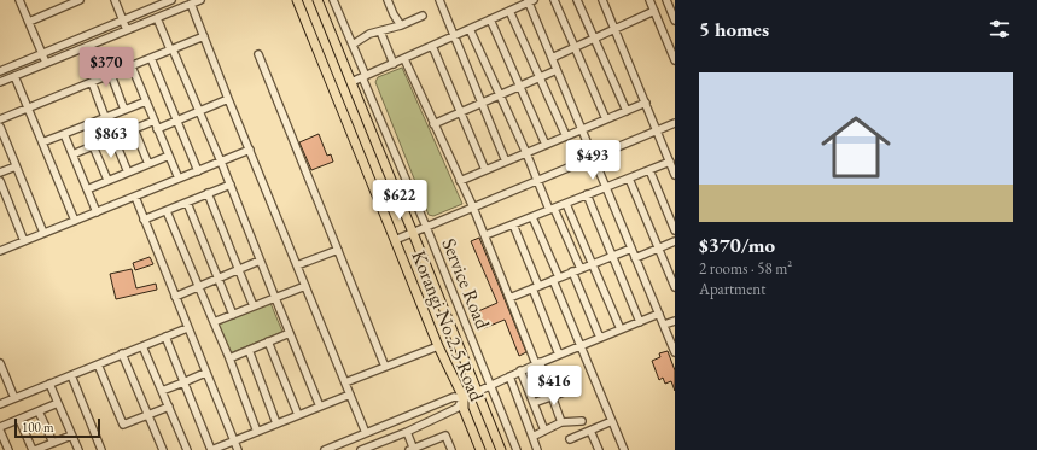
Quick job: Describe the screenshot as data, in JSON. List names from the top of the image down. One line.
{"streets":{"main road":["Korangi No.2.5 Road"],"street":["Service Road"]},"scale_bar":"100 m","page":{"heading":"5 homes","price":["$370","$863","$493","$622","$416"],"list":[{"name":"$370/mo","note":"2 rooms · 58 m² · Apartment"}],"scale":"100 m"}}
